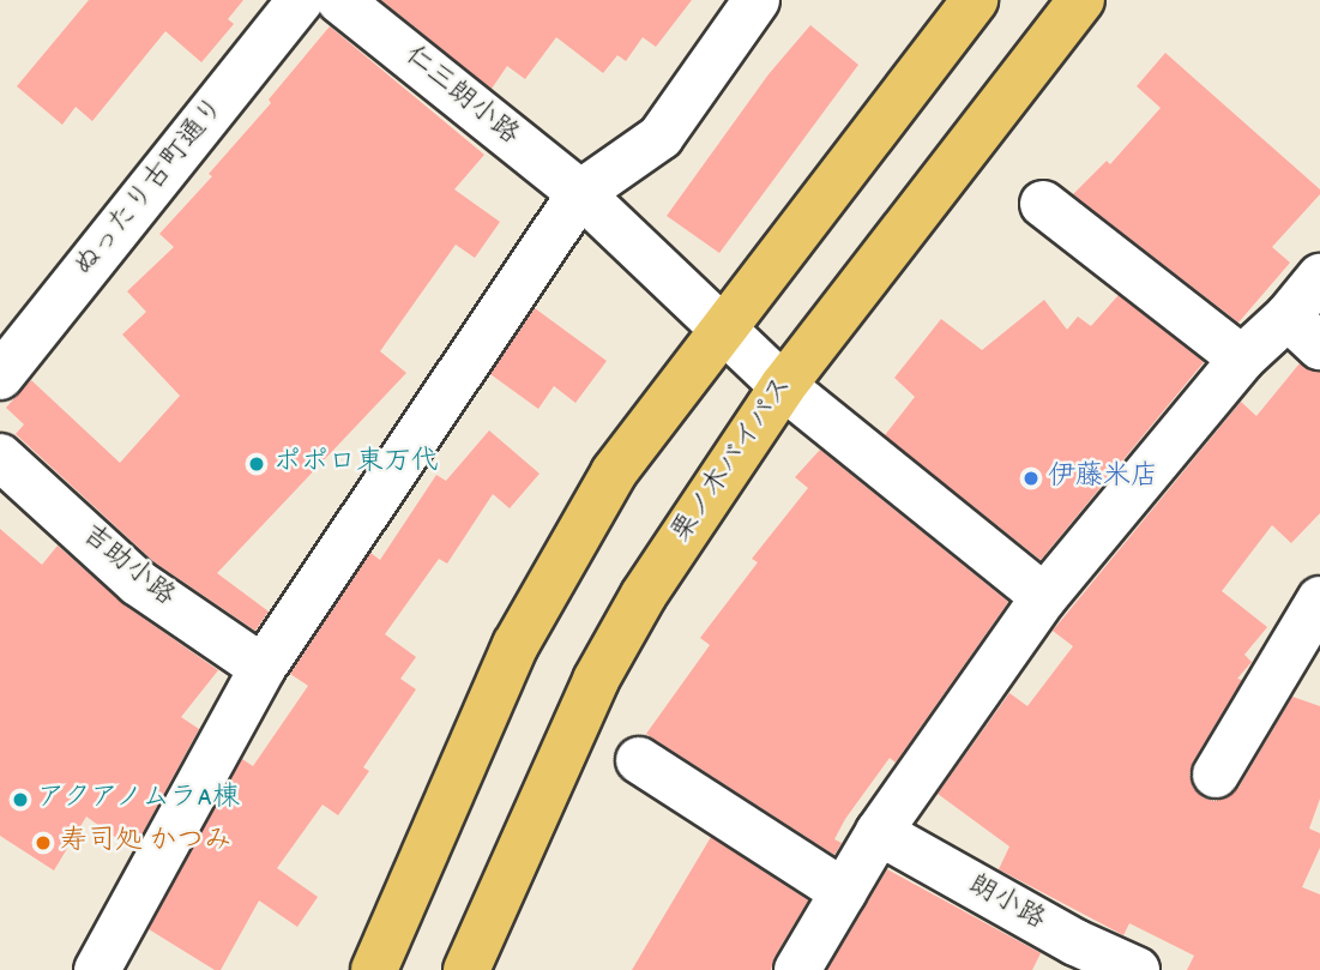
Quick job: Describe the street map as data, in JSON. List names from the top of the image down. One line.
{"streets":{"main road":["栗ノ木バイパス"],"street":["仁三朗小路","ぬったり古町通り","吉助小路","朗小路"]},"crossings":[["仁三朗小路","栗ノ木バイパス"]],"places":["ポポロ東万代","伊藤米店","アクアノムラA棟","寿司処 かつみ"]}
